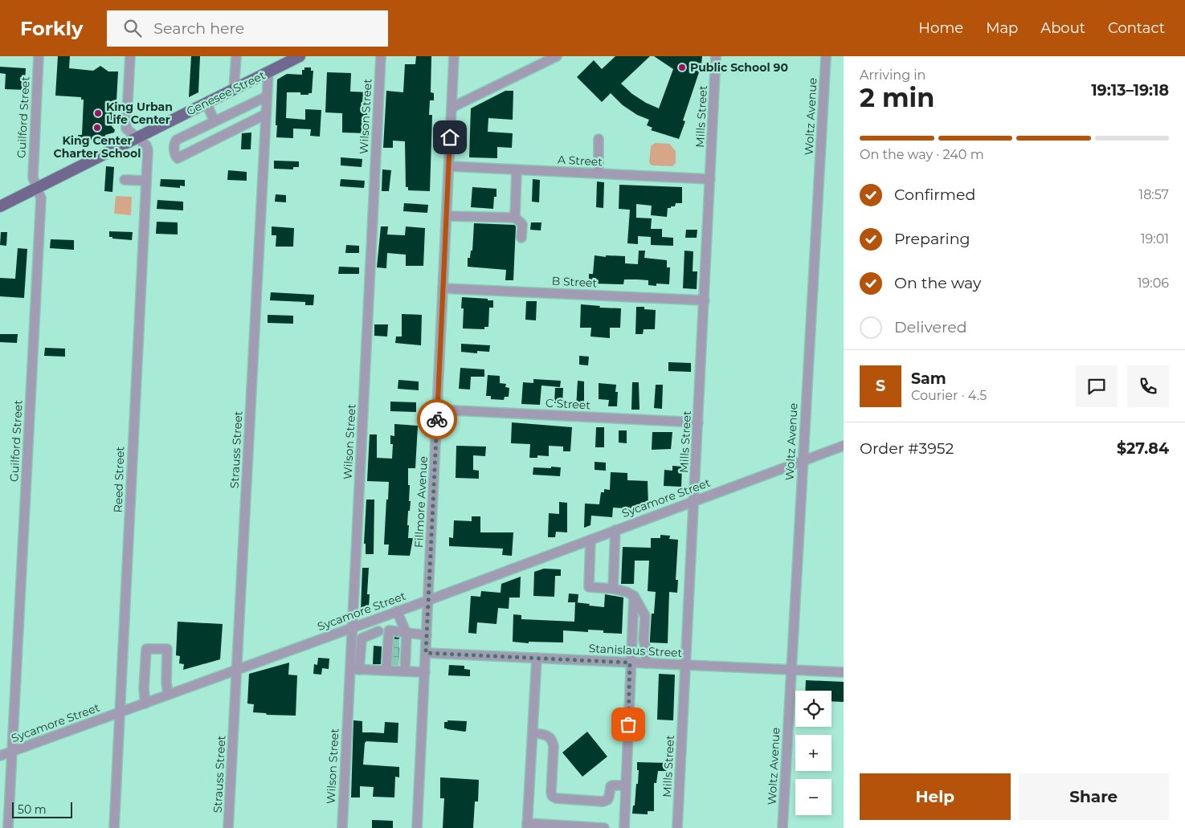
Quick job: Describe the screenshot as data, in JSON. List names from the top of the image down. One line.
{"streets":{"main road":["Genesee Street"],"street":["Wilson Street","Mills Street","Woltz Avenue","Guilford Street","A Street","B Street","C Street","Strauss Street","Reed Street","Sycamore Street","Fillmore Avenue","Stanislaus Street"]},"crossings":[["Genesee Street","Guilford Street"],["Genesee Street","Strauss Street"],["Genesee Street","Reed Street"],["Wilson Street","Sycamore Street"],["Mills Street","A Street"],["Mills Street","B Street"],["Mills Street","C Street"],["Mills Street","Sycamore Street"],["Mills Street","Stanislaus Street"],["Woltz Avenue","Sycamore Street"],["Woltz Avenue","Stanislaus Street"],["Guilford Street","Sycamore Street"],["A Street","Fillmore Avenue"],["B Street","Fillmore Avenue"],["C Street","Fillmore Avenue"],["Strauss Street","Sycamore Street"],["Reed Street","Sycamore Street"],["Sycamore Street","Fillmore Avenue"],["Fillmore Avenue","Stanislaus Street"]],"places":["Public School 90","King Urban Life Center","King Center Charter School"],"scale_bar":"50 m","page":{"header":"Forkly","search":"Search here","nav":["Home","Map","About","Contact"],"heading":["2 min","Arriving in","19:13–19:18"],"panel":["Sam","Courier · 4.5","Order #3952","$27.84"],"bar":"On the way · 240 m","list":[["Confirmed","18:57"],["Preparing","19:01"],["On the way","19:06"],"Delivered"],"round":"S","map_buttons":["+","−"],"buttons":["Help","Share"],"scale":"50 m"}}
